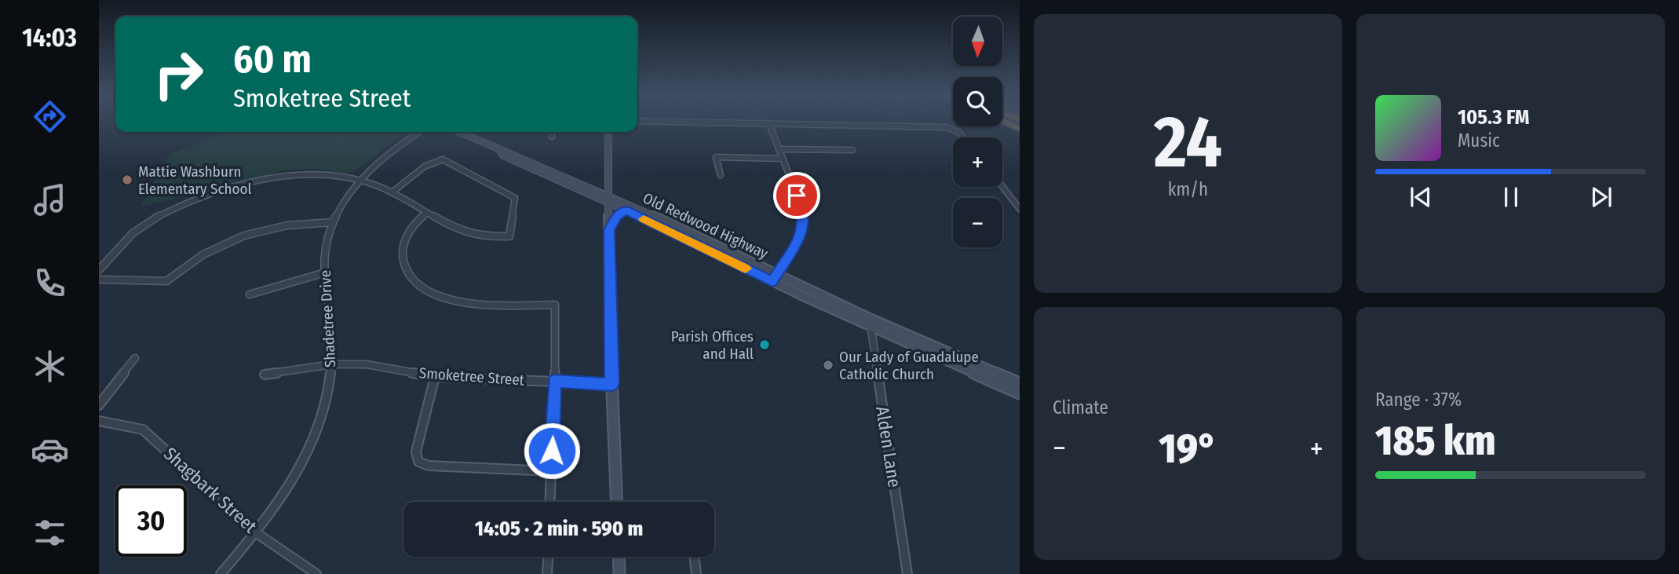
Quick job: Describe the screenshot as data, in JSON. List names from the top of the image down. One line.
{"streets":{"main road":["Old Redwood Highway"],"street":["Shadetree Drive","Smoketree Street","Alden Lane","Shagbark Street"]},"crossings":[["Old Redwood Highway","Alden Lane"],["Shadetree Drive","Smoketree Street"],["Shadetree Drive","Shagbark Street"]],"places":["Mattie Washburn Elementary School","Parish Offices and Hall","Our Lady of Guadalupe Catholic Church"],"north":"bottom","page":{"tabs":"14:03","tile":[["24","km/h"],"Climate",["Range · 37%","185 km"]],"map_buttons":["+","−"],"turn":["60 m","Smoketree Street"],"song":["105.3 FM","Music"],"heat":["−","19°","+"],"limit":"30","trip":"14:05 · 2 min · 590 m"}}
